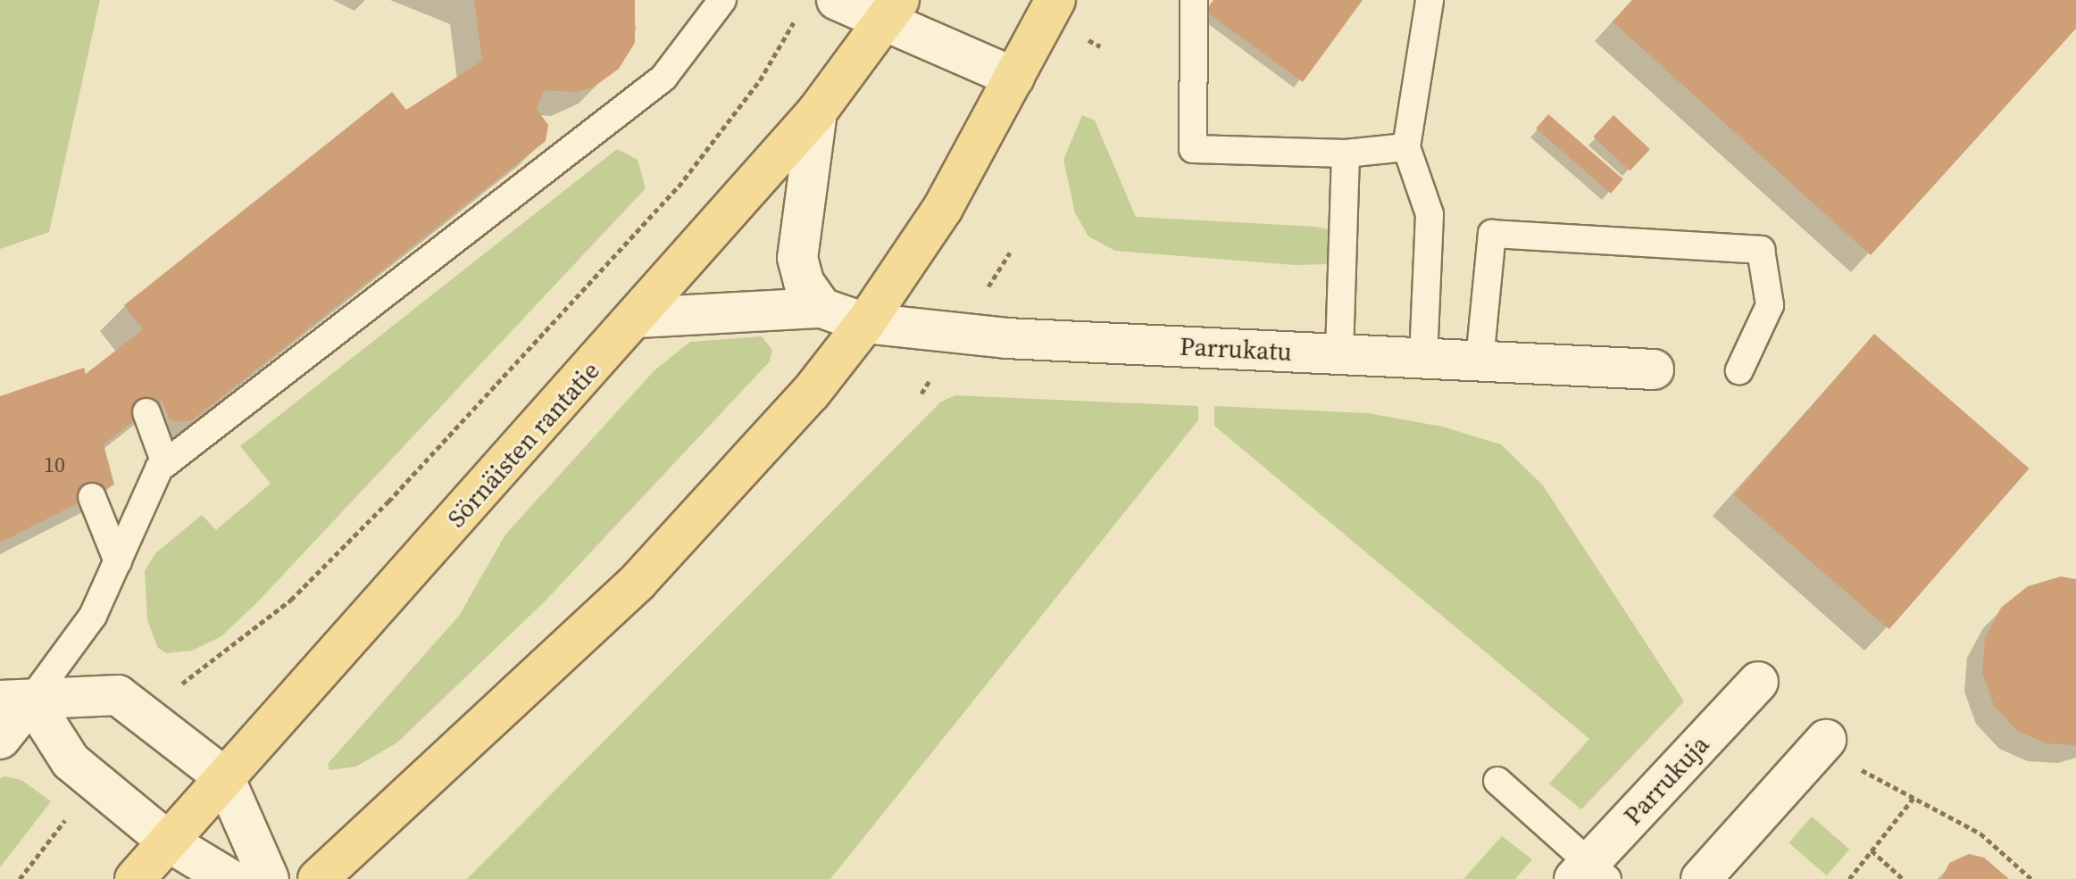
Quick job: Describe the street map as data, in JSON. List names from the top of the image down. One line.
{"streets":{"main road":["Sörnäisten rantatie"],"street":["Parrukatu","Parrukuja"]},"crossings":[["Parrukatu","Sörnäisten rantatie"]],"house_numbers":["10"]}
